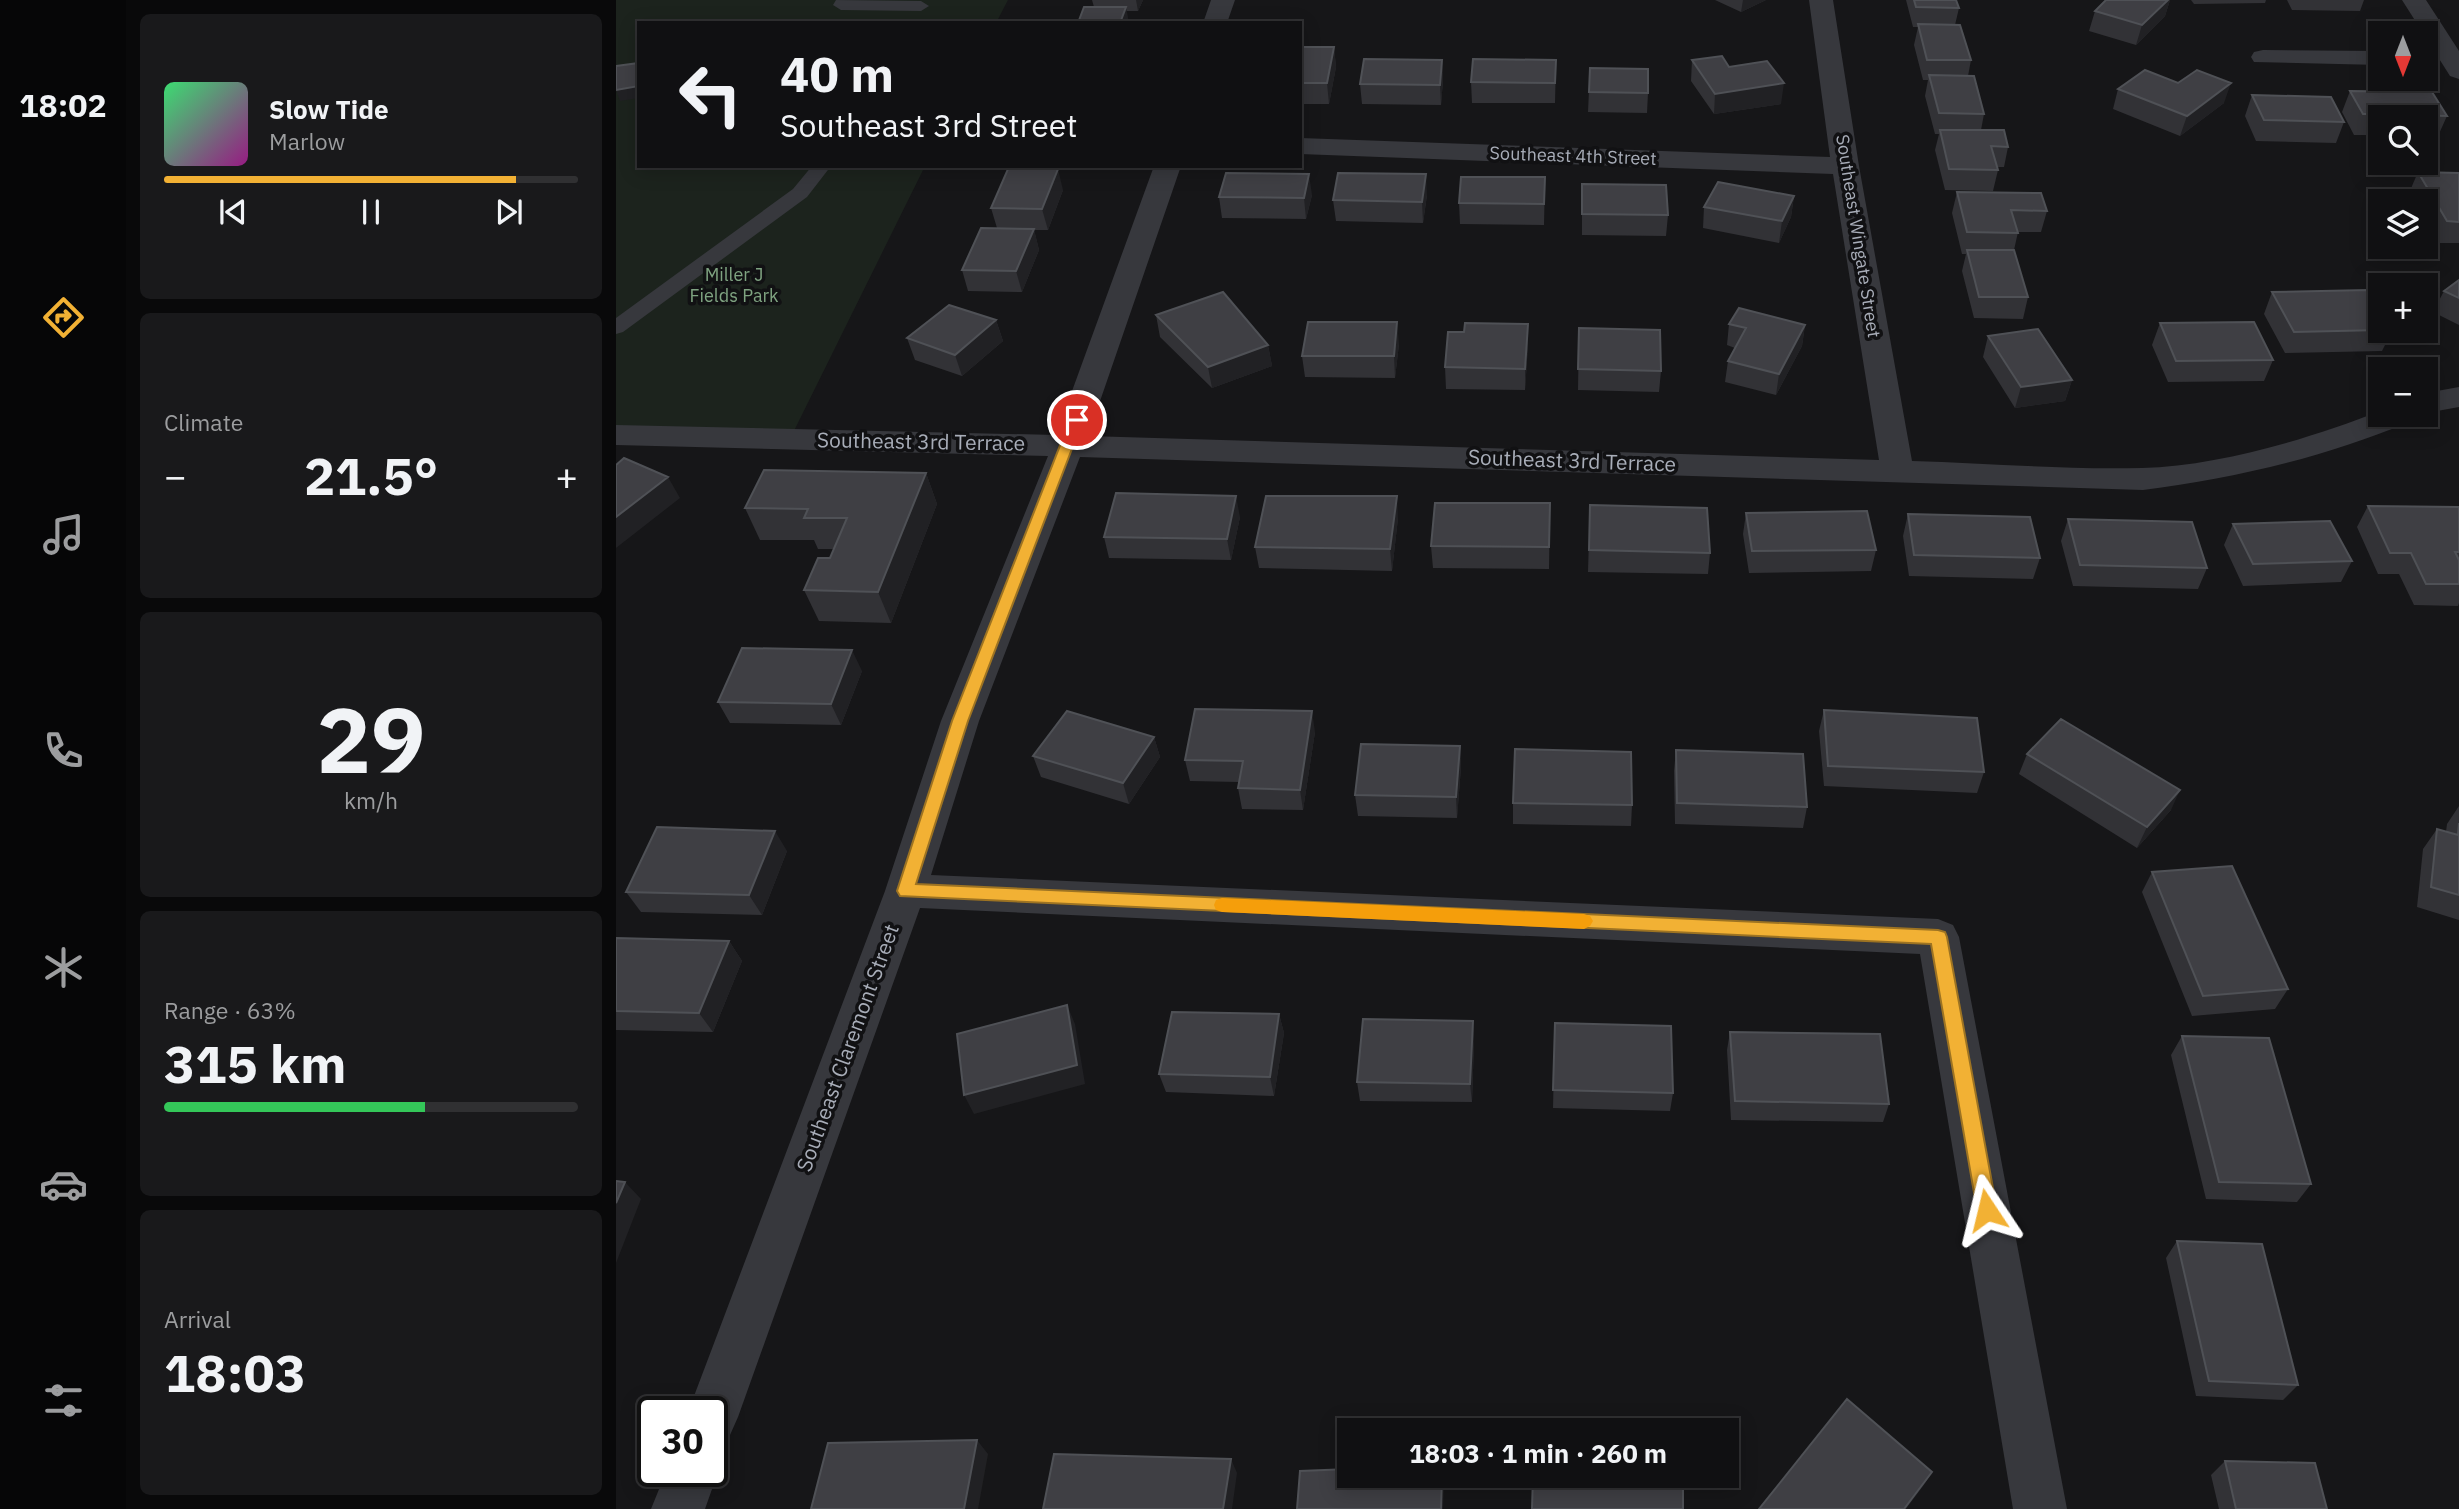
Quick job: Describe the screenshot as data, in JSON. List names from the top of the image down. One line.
{"streets":{"street":["Southeast 4th Street","Southeast Wingate Street","Southeast 3rd Terrace","Southeast Claremont Street"]},"crossings":[["Southeast 4th Street","Southeast Wingate Street"],["Southeast Wingate Street","Southeast 3rd Terrace"],["Southeast 3rd Terrace","Southeast Claremont Street"]],"parks":["Miller J Fields Park"],"north":"bottom","page":{"tabs":"18:02","map_buttons":["+","−"],"turn":["40 m","Southeast 3rd Street"],"song":["Slow Tide","Marlow"],"tile":["Climate",["29","km/h"],["Range · 63%","315 km"],["Arrival","18:03"]],"heat":["−","21.5°","+"],"limit":"30","trip":"18:03 · 1 min · 260 m"}}
